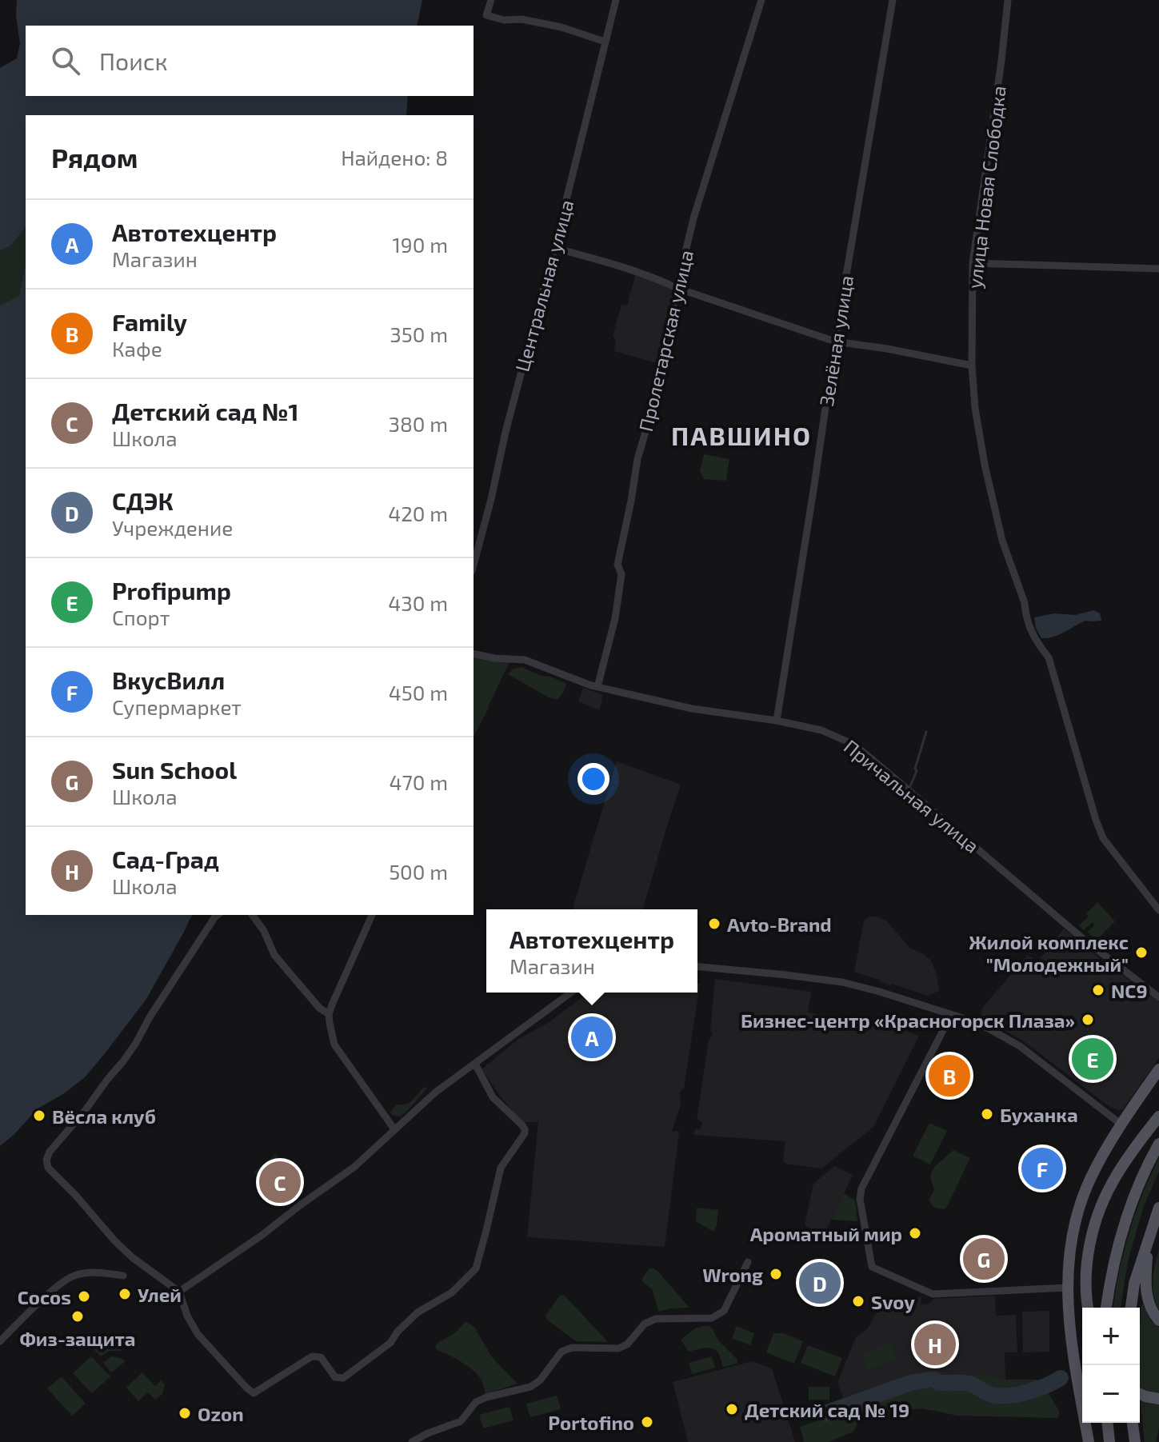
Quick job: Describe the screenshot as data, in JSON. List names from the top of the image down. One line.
{"streets":{"street":["улица Новая Слободка","Центральная улица","Пролетарская улица","Зелёная улица","Причальная улица"]},"crossings":[["Пролетарская улица","Причальная улица"],["Зелёная улица","Причальная улица"]],"districts":["ПАВШИНО"],"places":["Avto-Brand","Жилой комплекс \"Молодежный\"","NC9","Бизнес-центр «Красногорск Плаза»","Буханка","Вёсла клуб","Ароматный мир","Wrong","Улей","Cocos","Svoy","Физ-защита","Детский сад № 19","Ozon","Portofino"],"page":{"search":"Поиск","heading":["Рядом","Найдено: 8"],"list":[{"mark":"A","name":"Автотехцентр","note":"Магазин","value":"190 m"},{"mark":"B","name":"Family","note":"Кафе","value":"350 m"},{"mark":"C","name":"Детский сад №1","note":"Школа","value":"380 m"},{"mark":"D","name":"СДЭК","note":"Учреждение","value":"420 m"},{"mark":"E","name":"Profipump","note":"Спорт","value":"430 m"},{"mark":"F","name":"ВкусВилл","note":"Супермаркет","value":"450 m"},{"mark":"G","name":"Sun School","note":"Школа","value":"470 m"},{"mark":"H","name":"Сад-Град","note":"Школа","value":"500 m"}],"popup":["Автотехцентр","Магазин"],"pins":["A","E","B","F","C","G","D","H"],"map_buttons":["+","−"]}}
